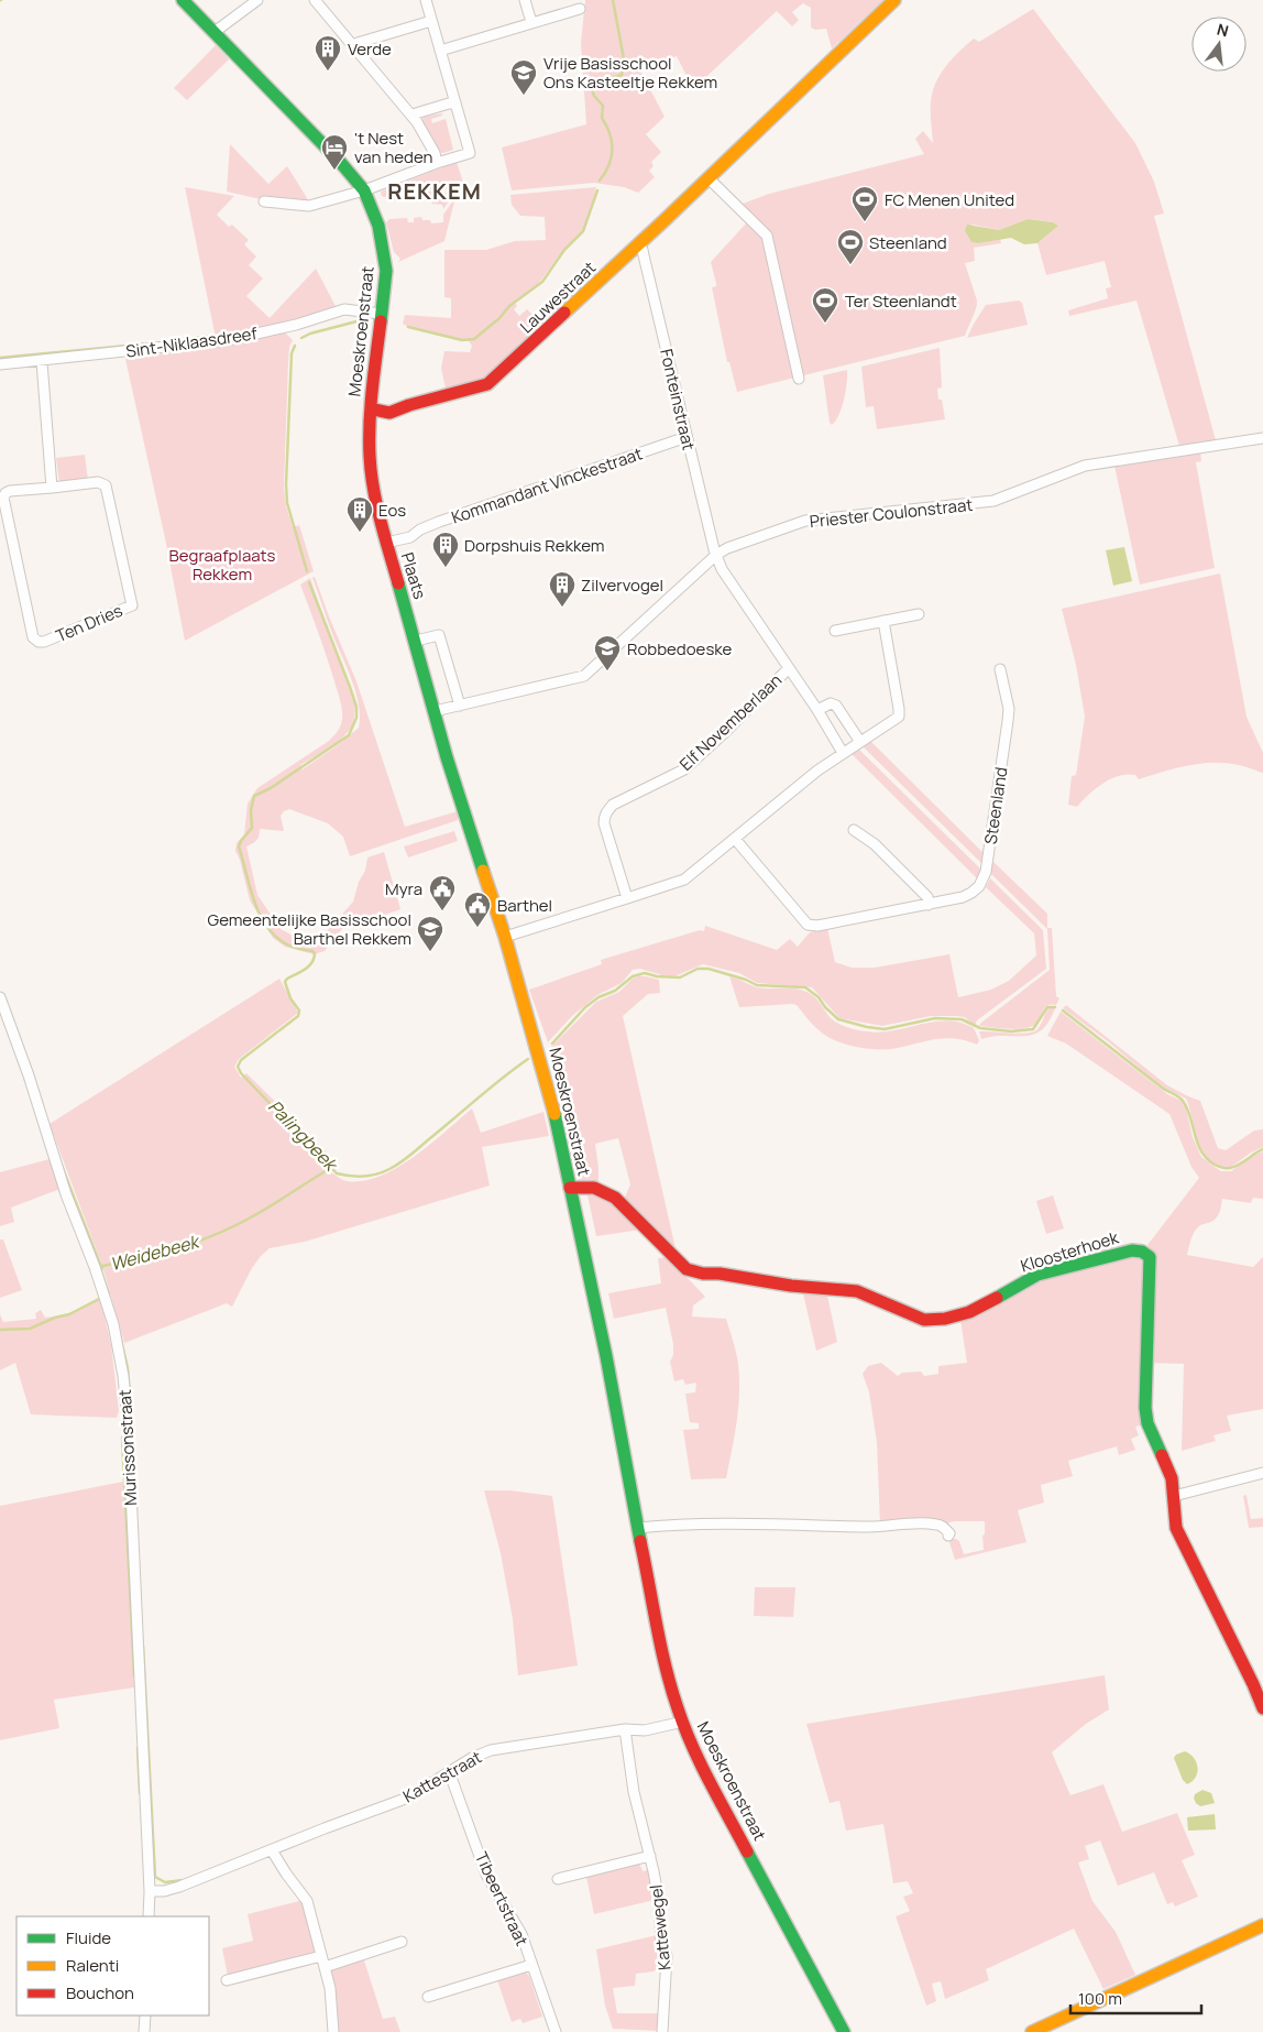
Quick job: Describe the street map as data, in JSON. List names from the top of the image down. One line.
{"streets":{"main road":["Lauwestraat","Moeskroenstraat","Plaats","Kloosterhoek"],"street":["Sint-Niklaasdreef","Fonteinstraat","Kommandant Vinckestraat","Priester Coulonstraat","Ten Dries","Elf Novemberlaan","Steenland","Murissonstraat","Kattestraat","Tibeertstraat","Kattewegel"]},"crossings":[["Lauwestraat","Moeskroenstraat"],["Lauwestraat","Fonteinstraat"],["Moeskroenstraat","Sint-Niklaasdreef"],["Moeskroenstraat","Priester Coulonstraat"],["Moeskroenstraat","Plaats"],["Moeskroenstraat","Kloosterhoek"],["Moeskroenstraat","Kattestraat"],["Fonteinstraat","Kommandant Vinckestraat"],["Fonteinstraat","Priester Coulonstraat"],["Fonteinstraat","Elf Novemberlaan"],["Kommandant Vinckestraat","Plaats"],["Priester Coulonstraat","Plaats"],["Priester Coulonstraat","Elf Novemberlaan"],["Murissonstraat","Kattestraat"],["Kattestraat","Tibeertstraat"],["Kattestraat","Kattewegel"]],"districts":["REKKEM"],"water":["Palingbeek","Weidebeek"],"parks":["Begraafplaats Rekkem"],"places":{"building":["Verde","Eos","Dorpshuis Rekkem","Zilvervogel"],"school or university":["Vrije Basisschool Ons Kasteeltje Rekkem","Robbedoeske","Gemeentelijke Basisschool Barthel Rekkem"],"hotel":["'t Nest van heden"],"sports":["FC Menen United","Steenland","Ter Steenlandt"],"public building":["Myra","Barthel"]},"legend":["Fluide","Ralenti","Bouchon"],"scale_bar":"100 m","north":"top"}
